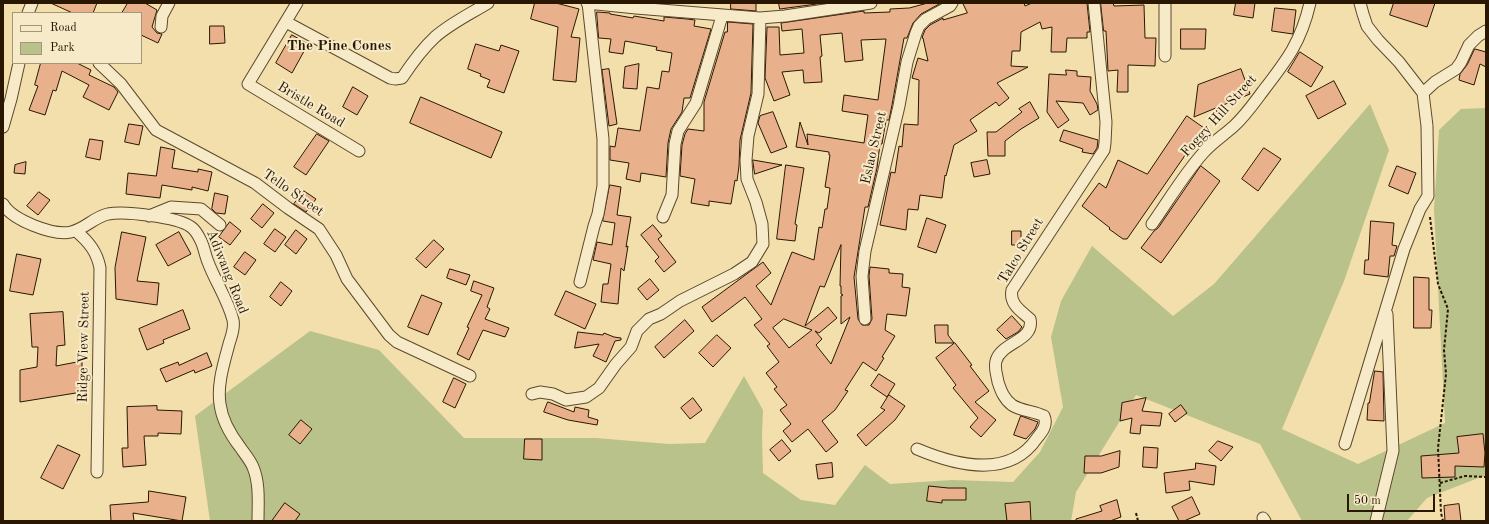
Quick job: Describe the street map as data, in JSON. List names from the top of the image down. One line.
{"streets":{"street":["Bristle Road","Foggy Hill Street","Eslao Street","Tello Street","Talco Street","Adiwang Road","Ridge View Street"]},"crossings":[["Adiwang Road","Ridge View Street"]],"districts":["The Pine Cones"],"legend":["Road","Park"],"scale_bar":"50 m"}
